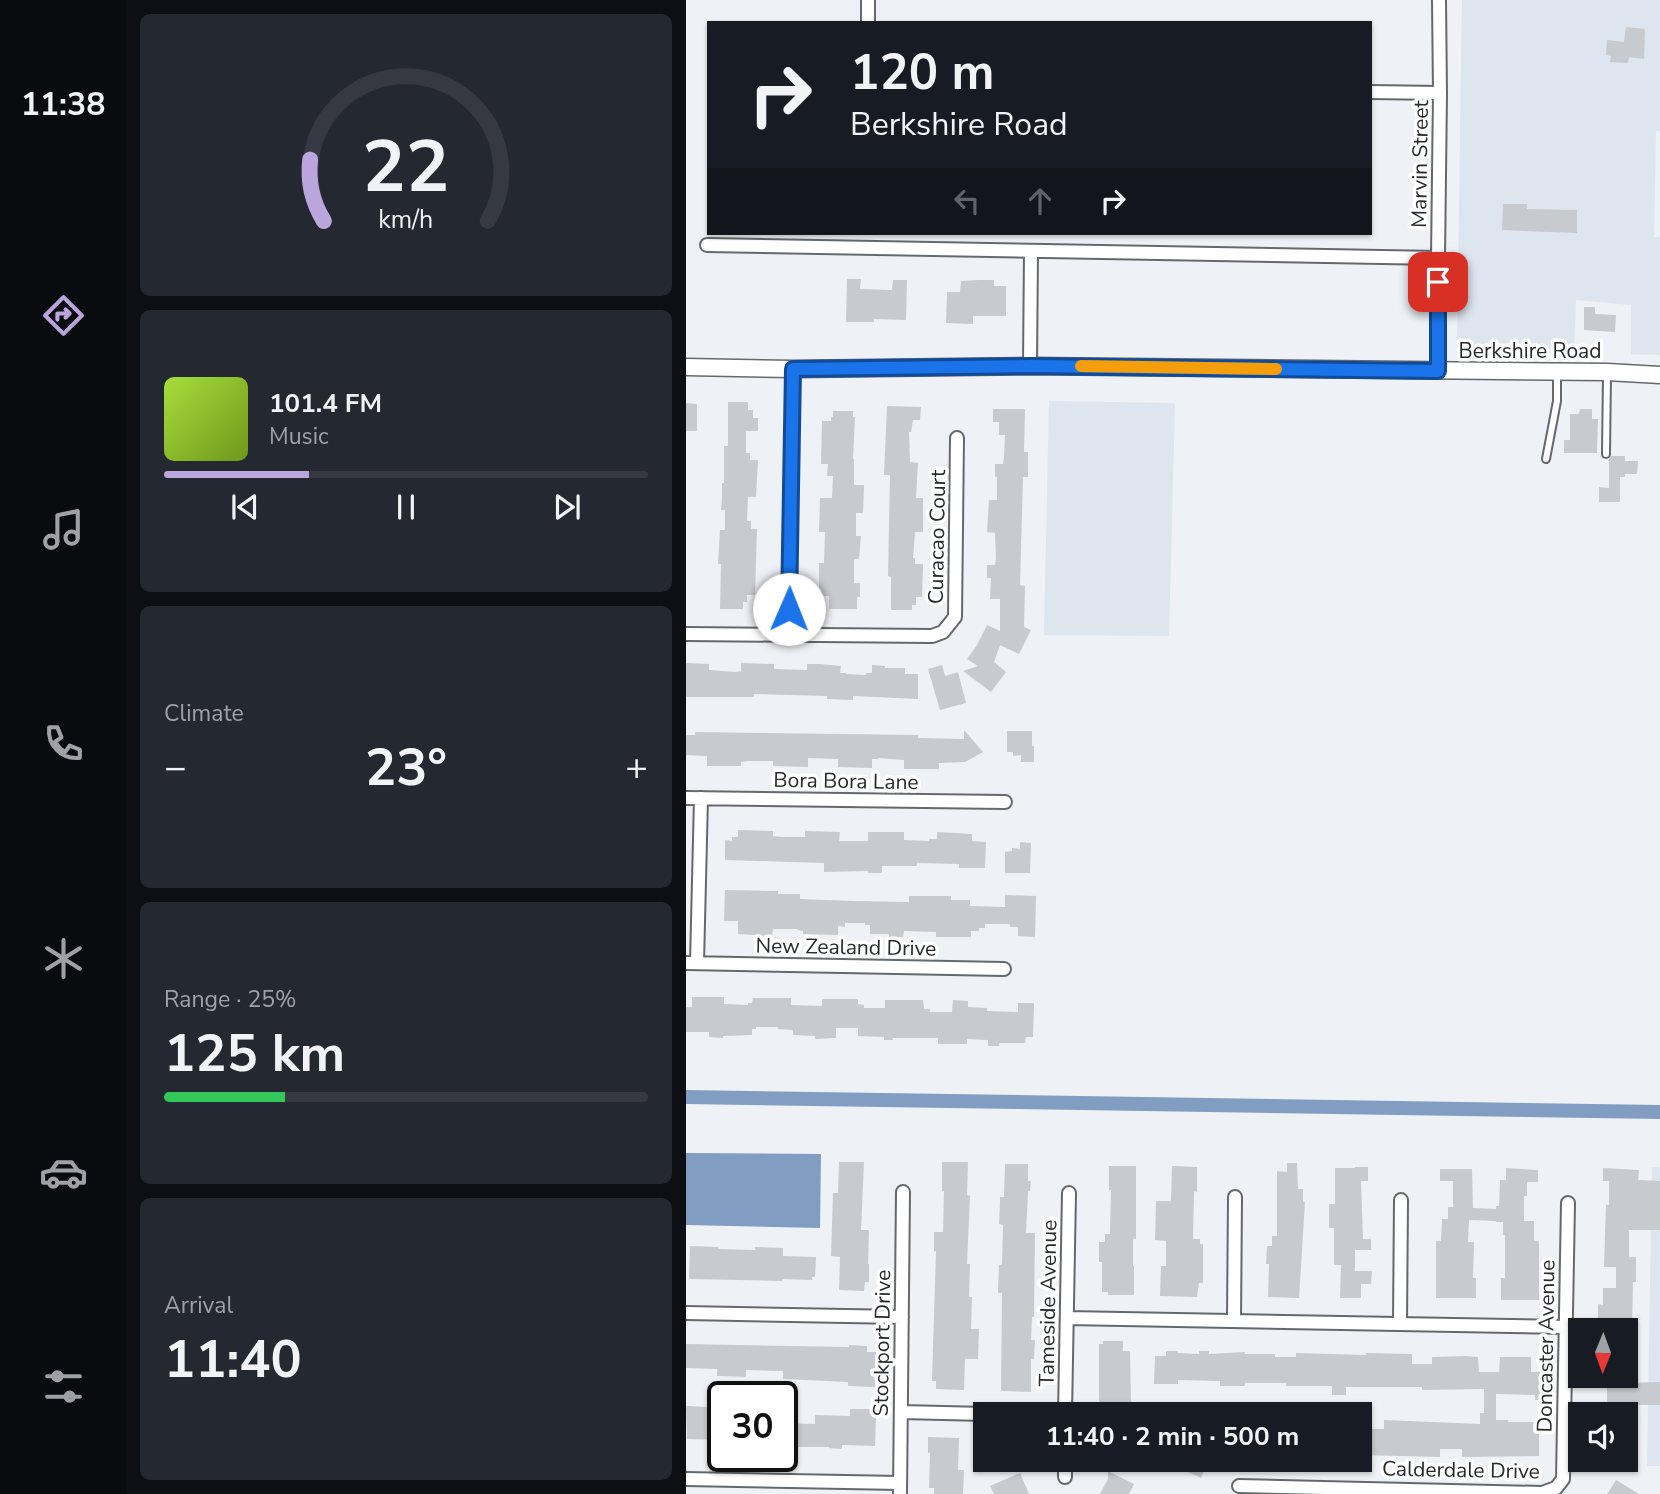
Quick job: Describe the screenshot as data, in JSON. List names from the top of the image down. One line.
{"streets":{"street":["Marvin Street","Berkshire Road","Curacao Court","Bora Bora Lane","New Zealand Drive","Tameside Avenue","Stockport Drive","Doncaster Avenue","Calderdale Drive"]},"crossings":[["Marvin Street","Berkshire Road"],["Doncaster Avenue","Calderdale Drive"]],"north":"bottom","page":{"tabs":"11:38","turn":["120 m","Berkshire Road"],"song":["101.4 FM","Music"],"tile":["Climate",["Range · 25%","125 km"],["Arrival","11:40"]],"heat":["−","23°","+"],"limit":"30","trip":"11:40 · 2 min · 500 m","gauge":["22","km/h"]}}
